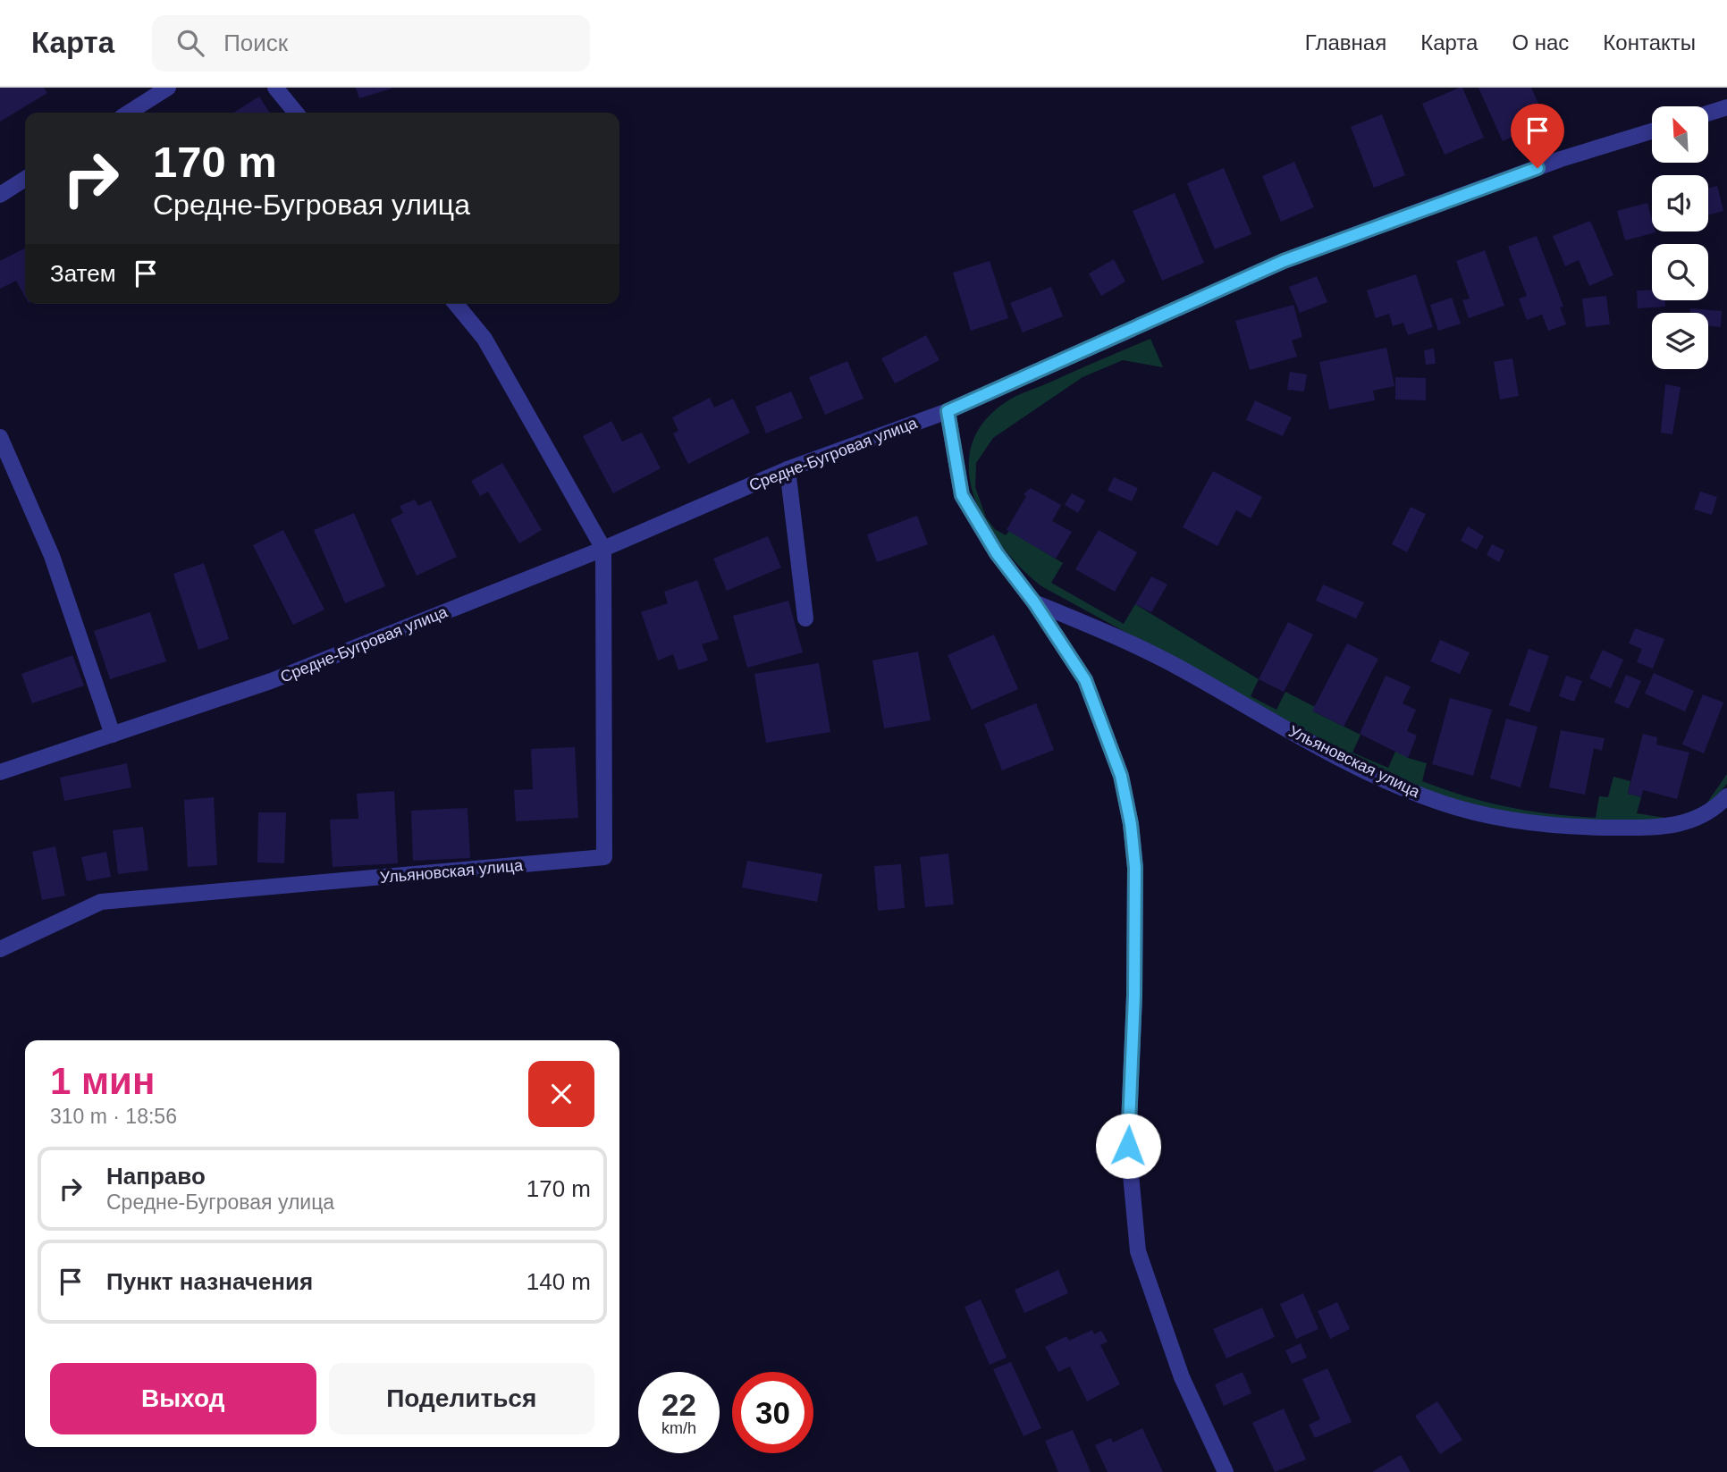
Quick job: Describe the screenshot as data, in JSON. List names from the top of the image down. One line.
{"streets":{"street":["Средне-Бугровая улица","Ульяновская улица"]},"crossings":[["Средне-Бугровая улица","Ульяновская улица"]],"north":"top left","page":{"header":"Карта","search":"Поиск","nav":["Главная","Карта","О нас","Контакты"],"turn":["170 m","Средне-Бугровая улица"],"then":"Затем","heading":["1 мин","310 m · 18:56"],"list":[{"name":"Направо","note":"Средне-Бугровая улица","value":"170 m"},{"name":"Пункт назначения","value":"140 m"}],"buttons":["Выход","Поделиться"],"speed":"22 km/h","limit":"30"}}
